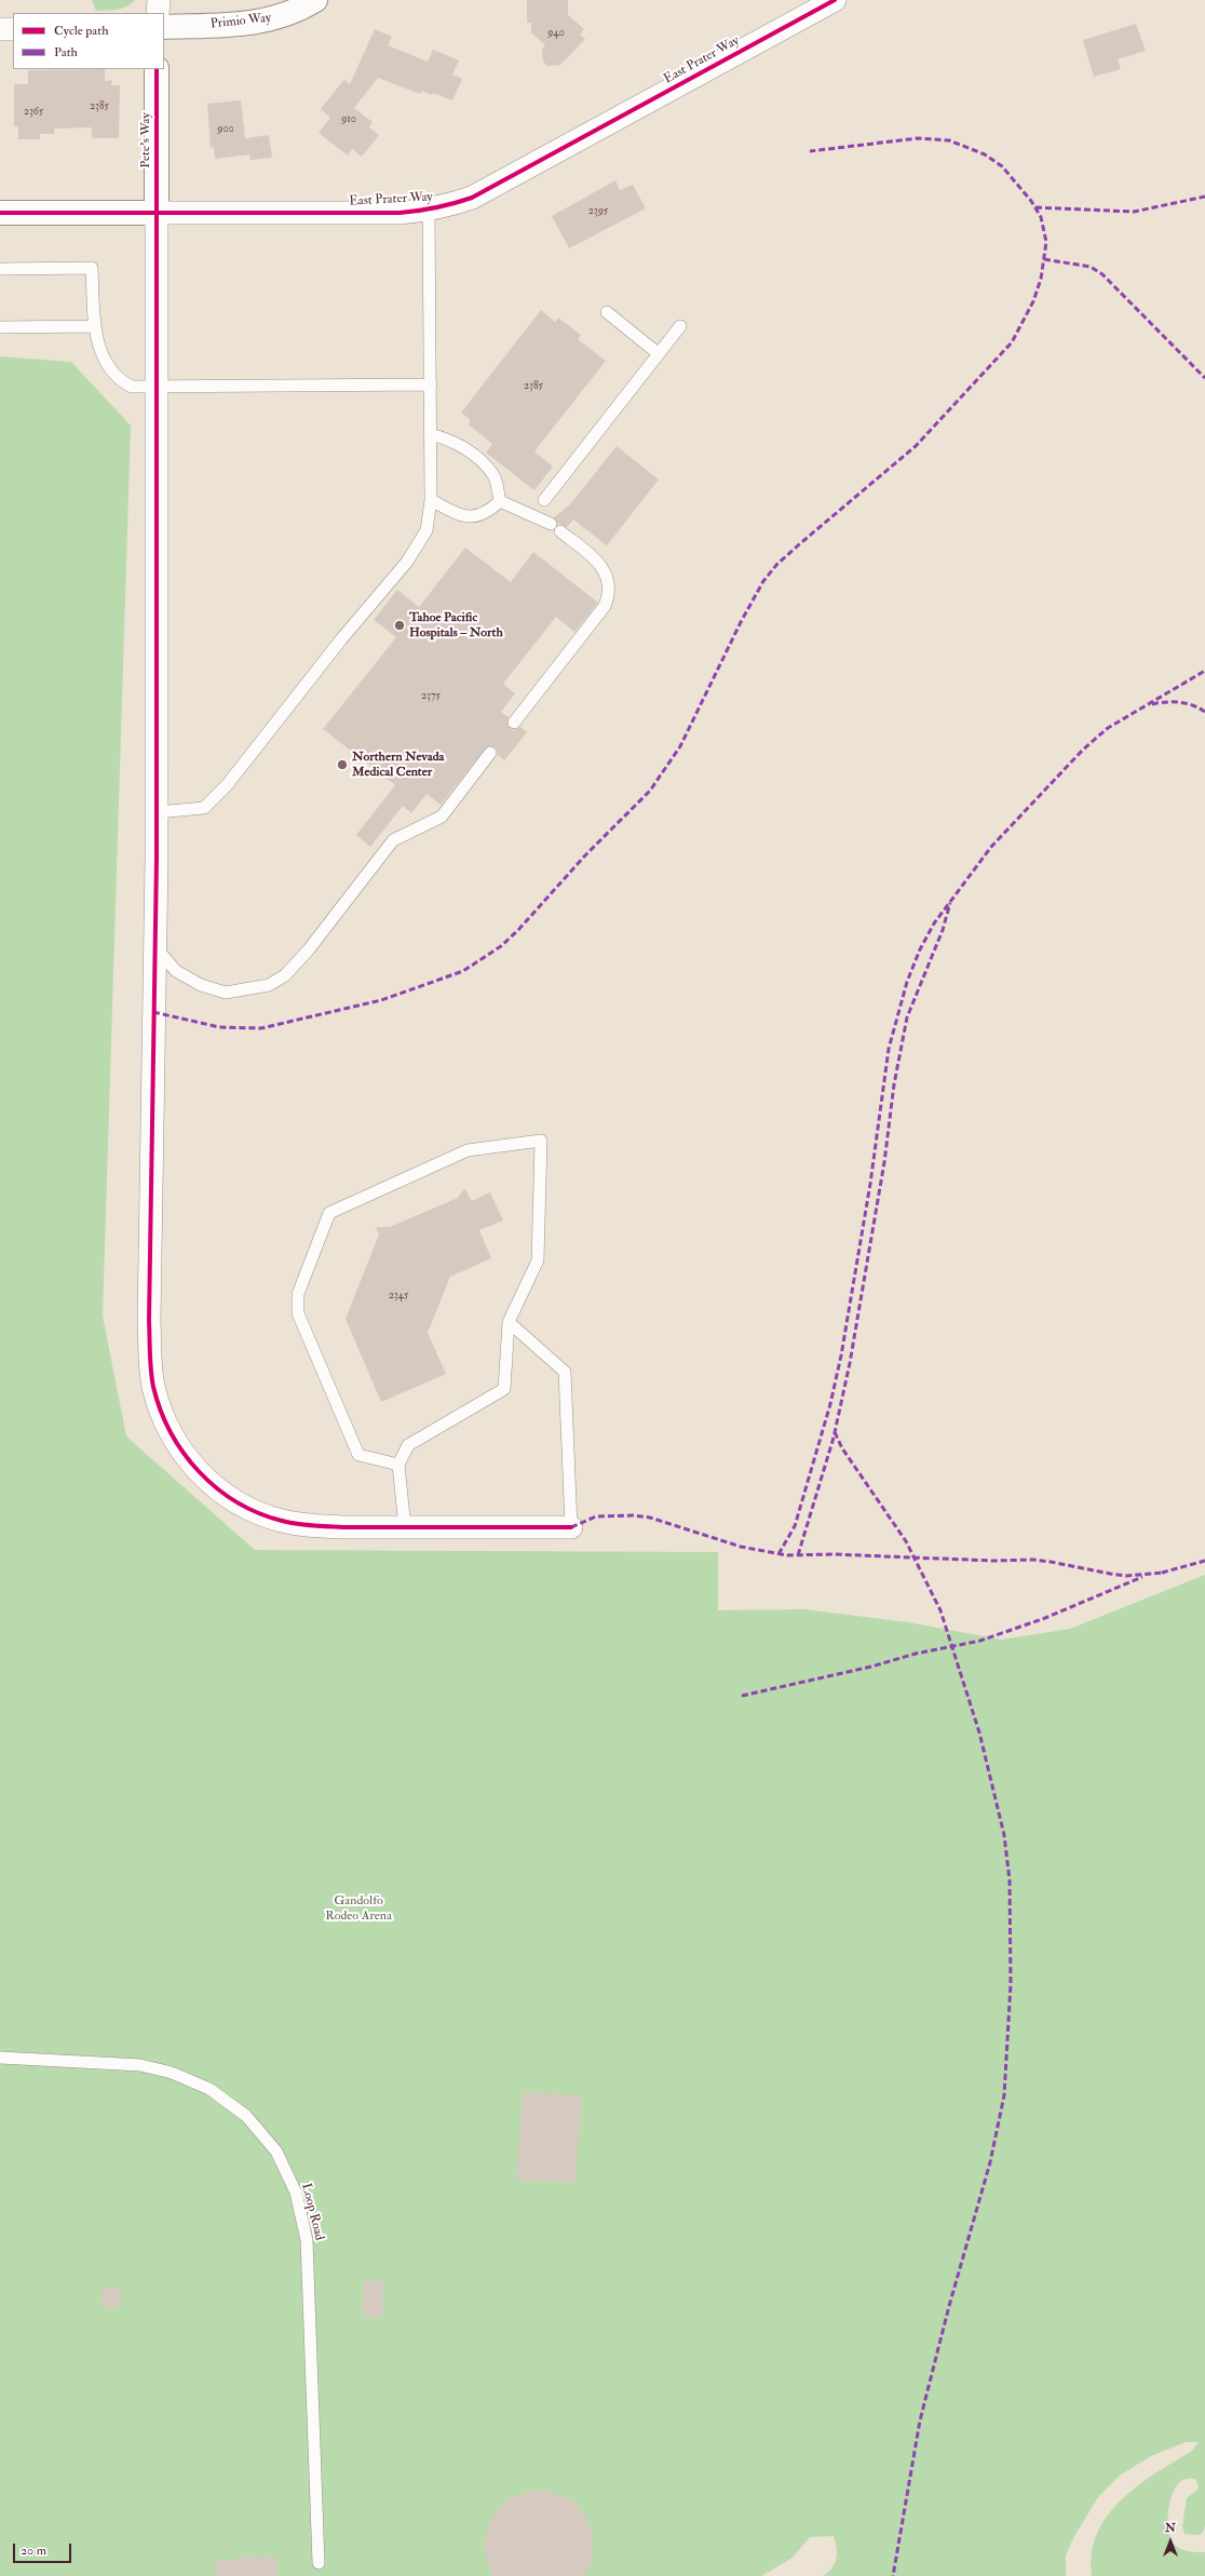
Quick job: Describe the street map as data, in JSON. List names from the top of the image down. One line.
{"streets":{"street":["Primio Way","East Prater Way","Pete's Way"],"lane":["Loop Road"]},"crossings":[["East Prater Way","Pete's Way"]],"parks":["Gandolfo Rodeo Arena"],"places":["Tahoe Pacific Hospitals – North","Northern Nevada Medical Center"],"house_numbers":["940","2385","2365","910","900","2395","2385","2375","2345"],"legend":["Cycle path","Path"],"scale_bar":"20 m","north":"top"}
